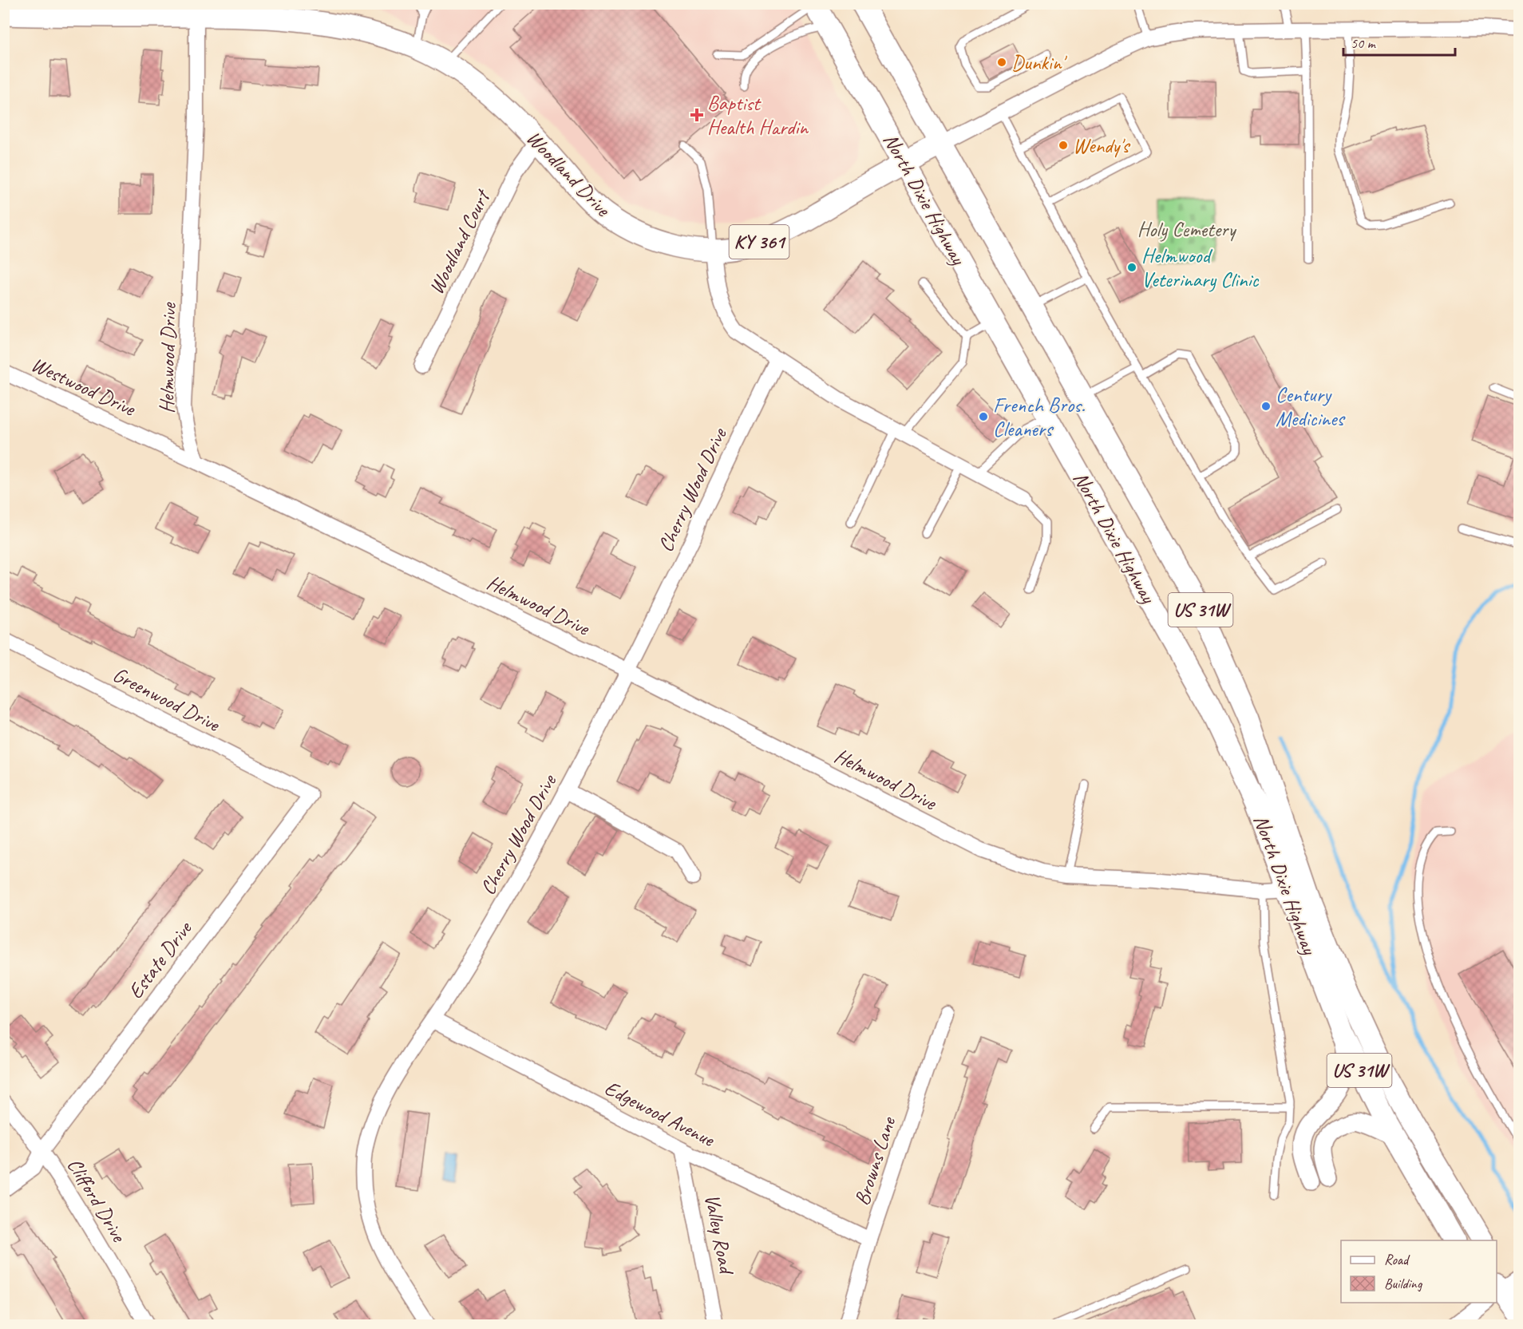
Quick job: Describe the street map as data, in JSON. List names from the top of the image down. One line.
{"streets":{"main road":["Woodland Drive","North Dixie Highway","KY 361","US 31W"],"street":["Woodland Court","Helmwood Drive","Westwood Drive","Cherry Wood Drive","Greenwood Drive","Estate Drive","Edgewood Avenue","Browns Lane","Clifford Drive","Valley Road"]},"crossings":[["Woodland Drive","North Dixie Highway"],["Woodland Drive","Woodland Court"],["Woodland Drive","Helmwood Drive"],["North Dixie Highway","Helmwood Drive"],["Helmwood Drive","Westwood Drive"],["Helmwood Drive","Cherry Wood Drive"],["Cherry Wood Drive","Edgewood Avenue"],["Greenwood Drive","Estate Drive"],["Estate Drive","Clifford Drive"],["Edgewood Avenue","Browns Lane"],["Edgewood Avenue","Valley Road"]],"parks":["Holy Cemetery"],"places":{"other":["Dunkin'","Wendy's","Helmwood Veterinary Clinic","Century Medicines","French Bros. Cleaners"],"health":["Baptist Health Hardin"]},"legend":["Road","Building"],"scale_bar":"50 m"}
